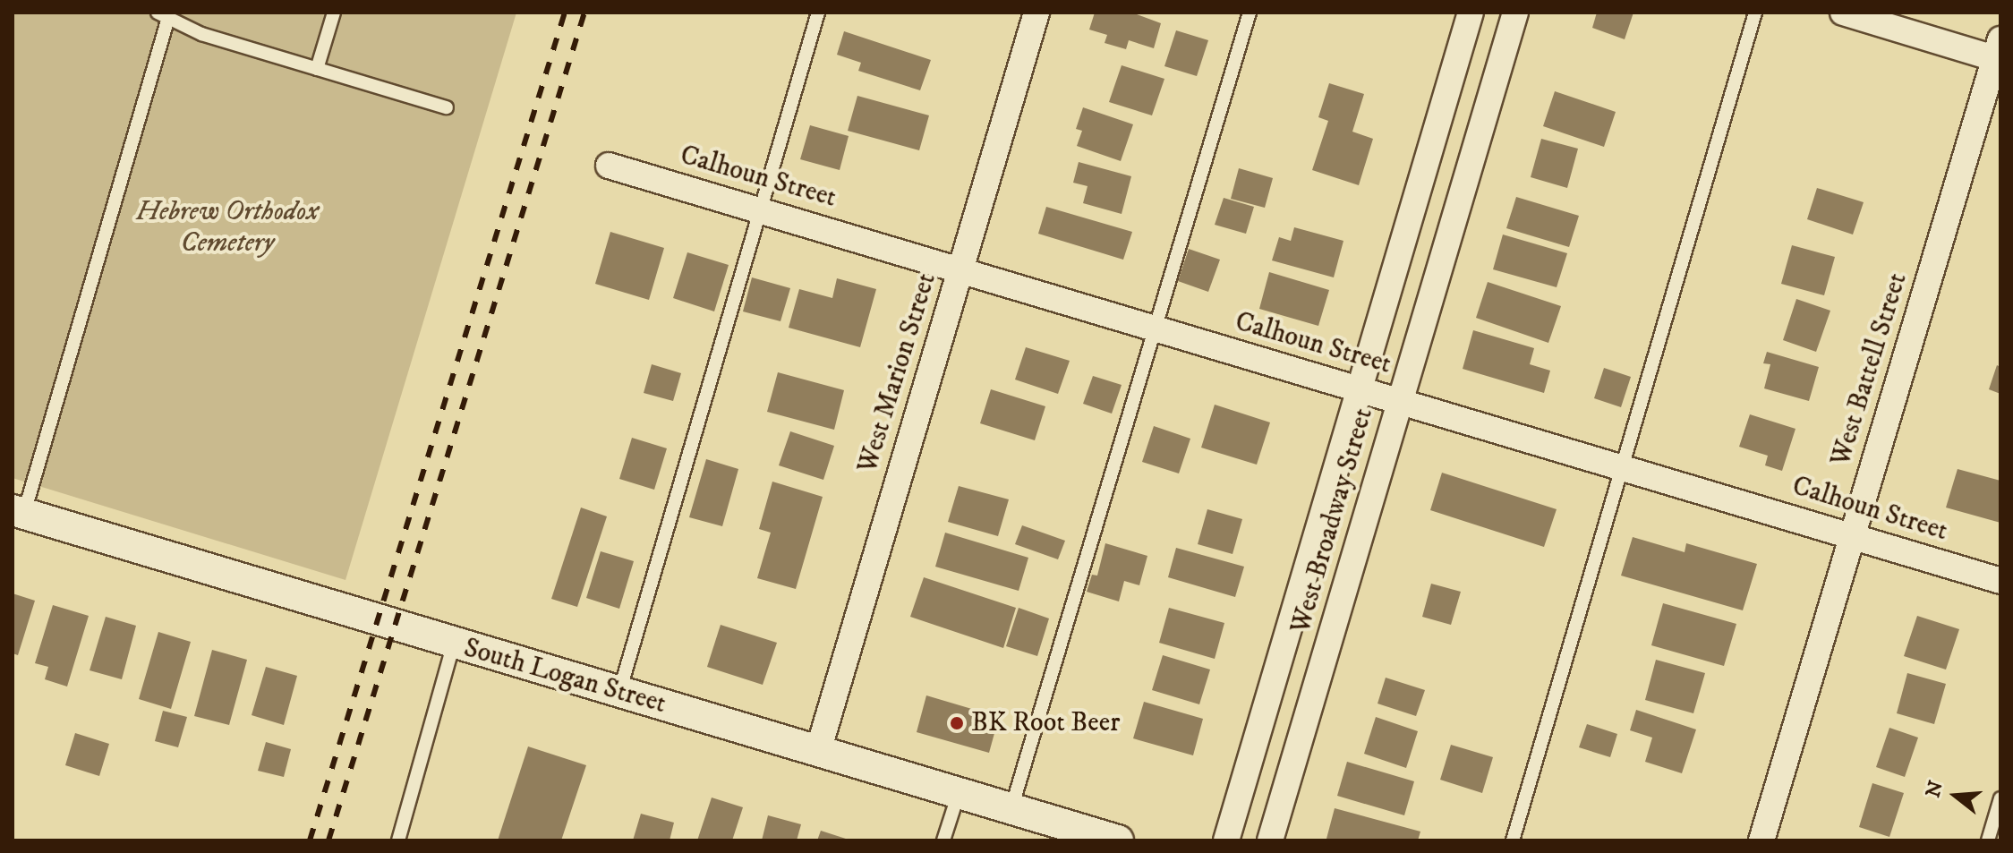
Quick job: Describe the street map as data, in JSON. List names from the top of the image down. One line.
{"streets":{"street":["Calhoun Street","West Battell Street","West Marion Street","West Broadway Street","South Logan Street"]},"crossings":[["Calhoun Street","West Battell Street"],["Calhoun Street","West Marion Street"],["Calhoun Street","West Broadway Street"],["West Marion Street","South Logan Street"]],"parks":["Hebrew Orthodox Cemetery"],"places":["BK Root Beer"],"north":"left"}
